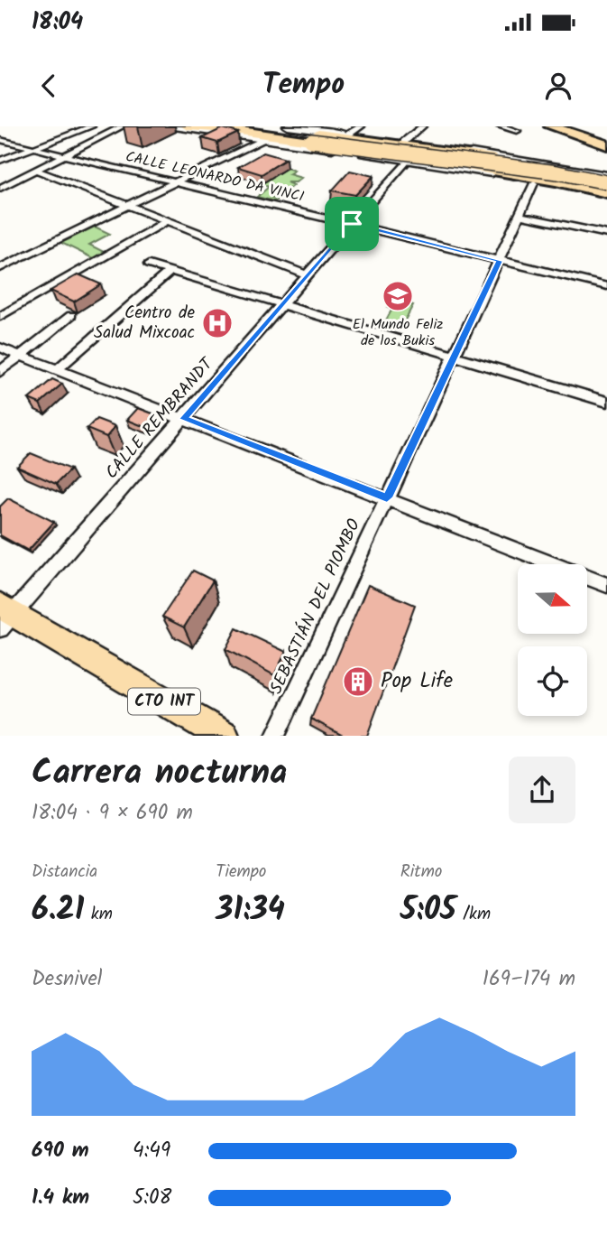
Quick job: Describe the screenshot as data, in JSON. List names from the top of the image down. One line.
{"streets":{"main road":["CTO INT"],"street":["CALLE LEONARDO DA VINCI","CALLE REMBRANDT","SEBASTIÁN DEL PIOMBO"]},"crossings":[["CALLE LEONARDO DA VINCI","CALLE REMBRANDT"],["CALLE LEONARDO DA VINCI","SEBASTIÁN DEL PIOMBO"],["CALLE REMBRANDT","CTO INT"]],"places":{"school or university":["El Mundo Feliz de los Bukis"],"hospital":["Centro de Salud Mixcoac"],"building":["Pop Life"]},"north":"right","page":{"status":"18:04","header":"Tempo","heading":["Carrera nocturna","18:04 · 9 × 690 m"],"stats":[["Distancia","6.21 km"],["Tiempo","31:34"],["Ritmo","5:05 /km"]],"chart":["Desnivel","169–174 m"],"list":[{"name":"690 m","note":"4:49"},{"name":"1.4 km","note":"5:08"}]}}
